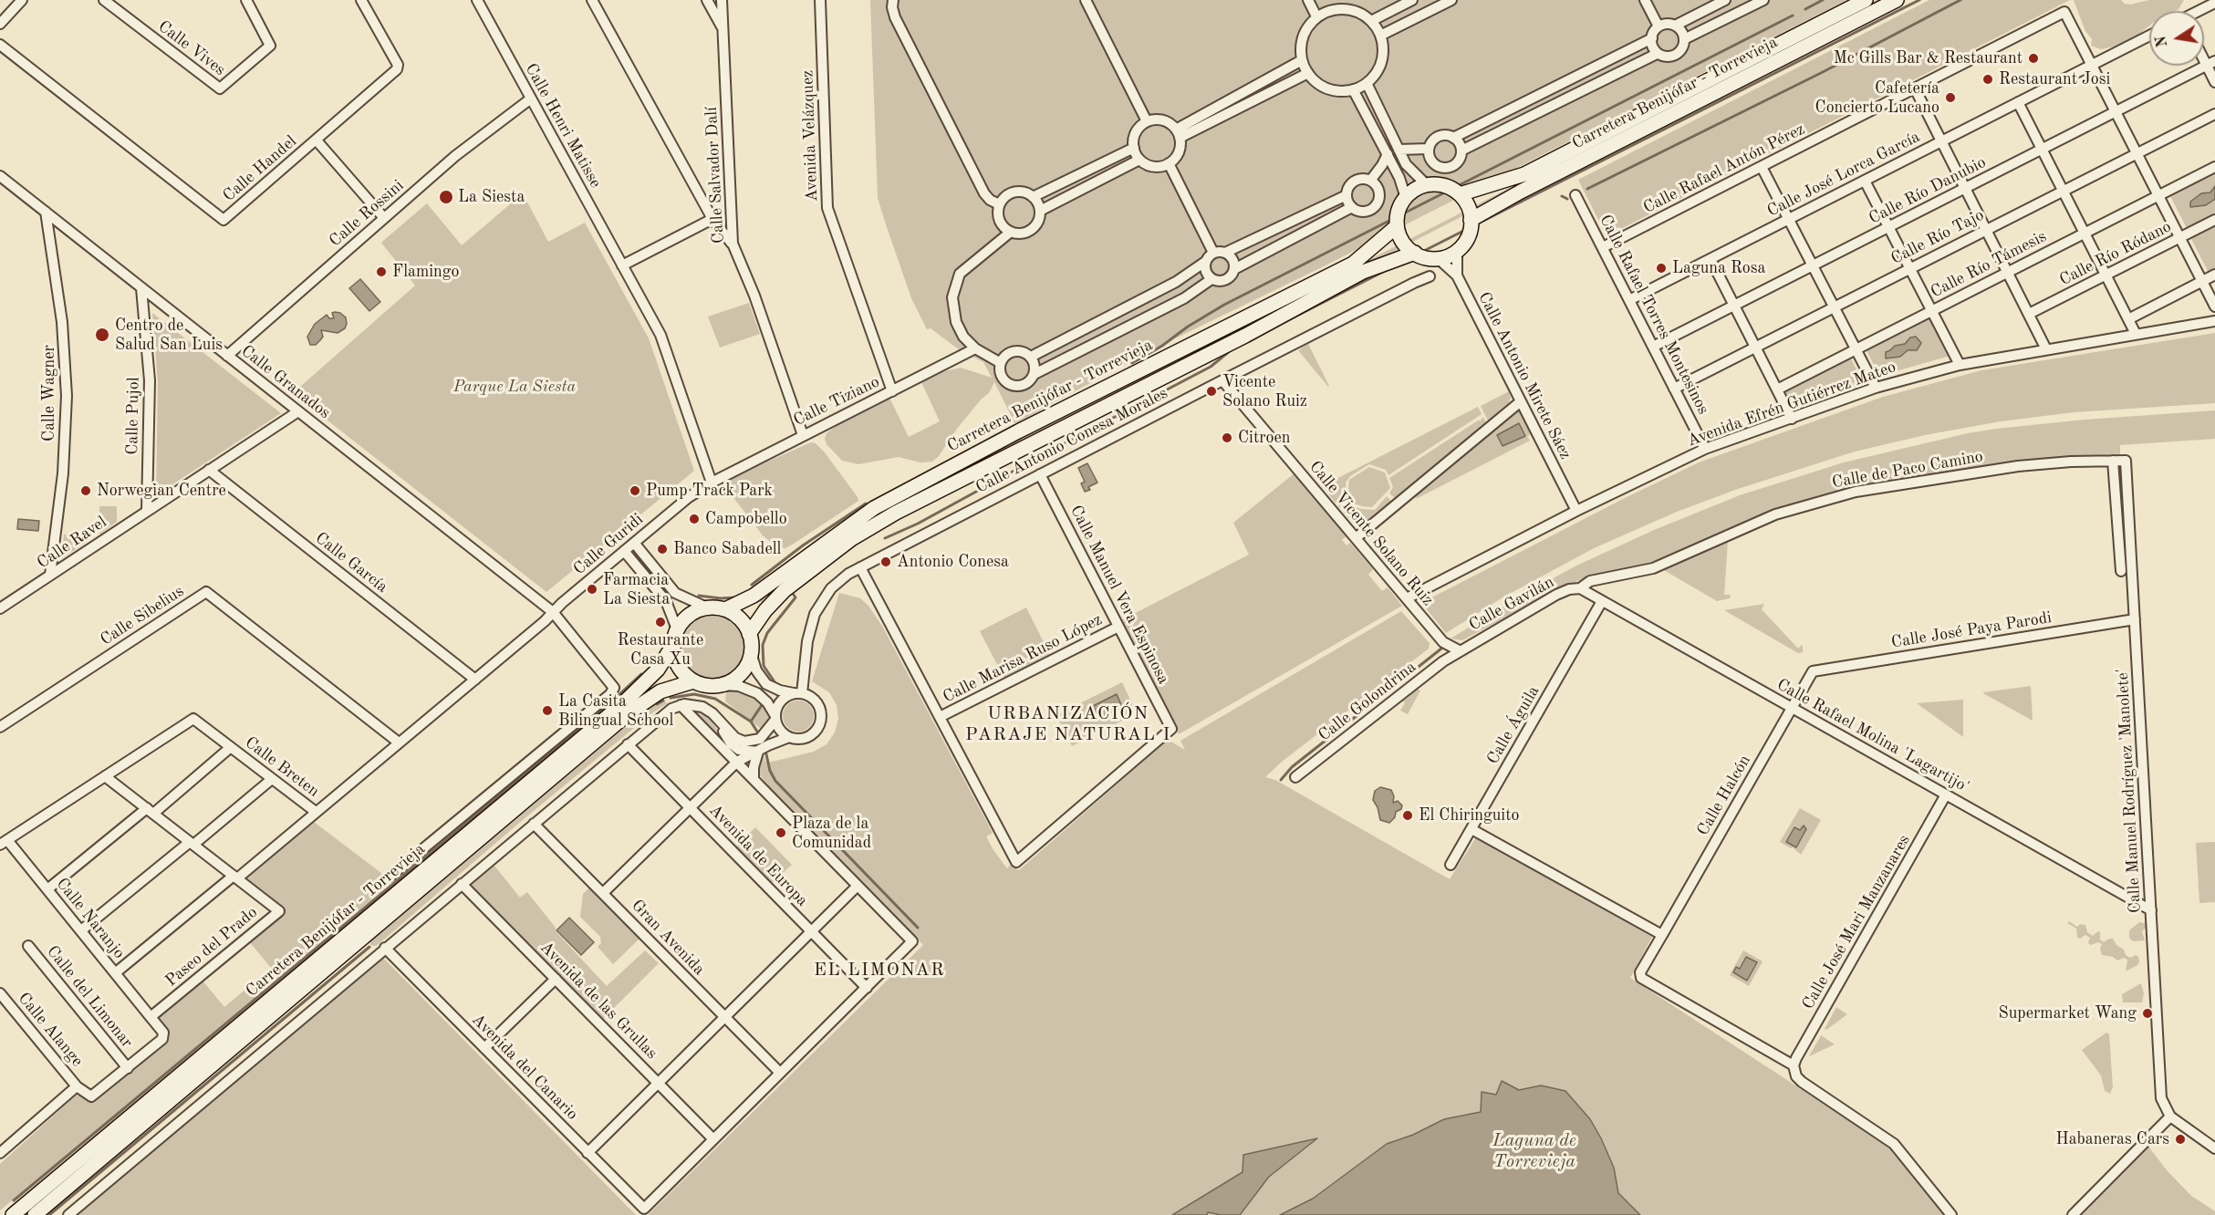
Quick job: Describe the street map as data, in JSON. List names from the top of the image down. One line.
{"streets":{"main road":["Carretera Benijófar - Torrevieja"],"street":["Calle Vives","Calle Henri Matisse","Avenida Velázquez","Calle Handel","Calle Rafael Antón Pérez","Calle José Lorca García","Calle Salvador Dalí","Calle Río Danubio","Calle Rossini","Calle Río Tajo","Calle Río Ródano","Calle Río Támesis","Calle Rafael Torres Montesinos","Calle Antonio Mirete Sáez","Calle Granados","Calle Wagner","Calle Tiziano","Avenida Efrén Gutiérrez Mateo","Calle Pujol","Calle Antonio Conesa Morales","Calle de Paco Camino","Calle Vicente Solano Ruiz","Calle Ravel","Calle Guridi","Calle García","Calle Manuel Vera Espinosa","Calle Gavilán","Calle Sibelius","Calle José Paya Parodi","Calle Marisa Ruso López","Calle Golondrina","Calle Águila","Calle Rafael Molina 'Lagartijo'","Calle Breten","Calle Manuel Rodríguez 'Manolete'","Calle Halcón","Avenida de Europa","Calle Naranjo","Calle José Mari Manzanares","Gran Avenida","Paseo del Prado","Calle del Limonar","Avenida de las Grullas","Calle Alange","Avenida del Canario"]},"crossings":[["Carretera Benijófar - Torrevieja","Calle Antonio Mirete Sáez"],["Calle Henri Matisse","Calle Rossini"],["Calle Henri Matisse","Calle Tiziano"],["Calle Henri Matisse","Calle Guridi"],["Avenida Velázquez","Calle Tiziano"],["Calle Rafael Antón Pérez","Calle José Lorca García"],["Calle Rafael Antón Pérez","Calle Rafael Torres Montesinos"],["Calle José Lorca García","Calle Rafael Torres Montesinos"],["Calle Salvador Dalí","Calle Tiziano"],["Calle Río Danubio","Calle Rafael Torres Montesinos"],["Calle Rossini","Calle Granados"],["Calle Río Tajo","Calle Rafael Torres Montesinos"],["Calle Rafael Torres Montesinos","Avenida Efrén Gutiérrez Mateo"],["Calle Antonio Mirete Sáez","Avenida Efrén Gutiérrez Mateo"],["Calle Granados","Calle Wagner"],["Calle Granados","Calle Pujol"],["Calle Granados","Calle Ravel"],["Calle Granados","Calle Guridi"],["Calle Granados","Calle Breten"],["Calle Wagner","Calle Ravel"],["Calle Tiziano","Calle Guridi"],["Avenida Efrén Gutiérrez Mateo","Calle Vicente Solano Ruiz"],["Calle Pujol","Calle Ravel"],["Calle Antonio Conesa Morales","Calle Vicente Solano Ruiz"],["Calle Antonio Conesa Morales","Calle Manuel Vera Espinosa"],["Calle de Paco Camino","Calle Gavilán"],["Calle de Paco Camino","Calle Rafael Molina 'Lagartijo'"],["Calle de Paco Camino","Calle Manuel Rodríguez 'Manolete'"],["Calle Vicente Solano Ruiz","Calle Gavilán"],["Calle Vicente Solano Ruiz","Calle Golondrina"],["Calle Ravel","Calle García"],["Calle Guridi","Calle Breten"],["Calle García","Calle Breten"],["Calle Manuel Vera Espinosa","Calle Marisa Ruso López"],["Calle Gavilán","Calle Golondrina"],["Calle Gavilán","Calle Rafael Molina 'Lagartijo'"],["Calle Sibelius","Calle Breten"],["Calle José Paya Parodi","Calle Manuel Rodríguez 'Manolete'"],["Calle José Paya Parodi","Calle Halcón"],["Calle Águila","Calle Rafael Molina 'Lagartijo'"],["Calle Rafael Molina 'Lagartijo'","Calle Manuel Rodríguez 'Manolete'"],["Calle Rafael Molina 'Lagartijo'","Calle Halcón"],["Calle Rafael Molina 'Lagartijo'","Calle José Mari Manzanares"],["Calle Breten","Calle Naranjo"],["Calle Breten","Paseo del Prado"],["Calle Halcón","Calle José Mari Manzanares"],["Calle Naranjo","Paseo del Prado"],["Avenida de las Grullas","Avenida del Canario"]],"districts":["URBANIZACIÓN PARAJE NATURAL I","EL LIMONAR"],"water":["Laguna de Torrevieja"],"parks":["Parque La Siesta"],"places":["Mc Gills Bar & Restaurant","Restaurant Josi","Cafetería Concierto Lucano","La Siesta","Laguna Rosa","Flamingo","Centro de Salud San Luis","Vicente Solano Ruiz","Citroen","Norwegian Centre","Pump Track Park","Campobello","Banco Sabadell","Antonio Conesa","Farmacia La Siesta","Restaurante Casa Xu","La Casita Bilingual School","El Chiringuito","Plaza de la Comunidad","Supermarket Wang","Habaneras Cars"],"north":"left"}
